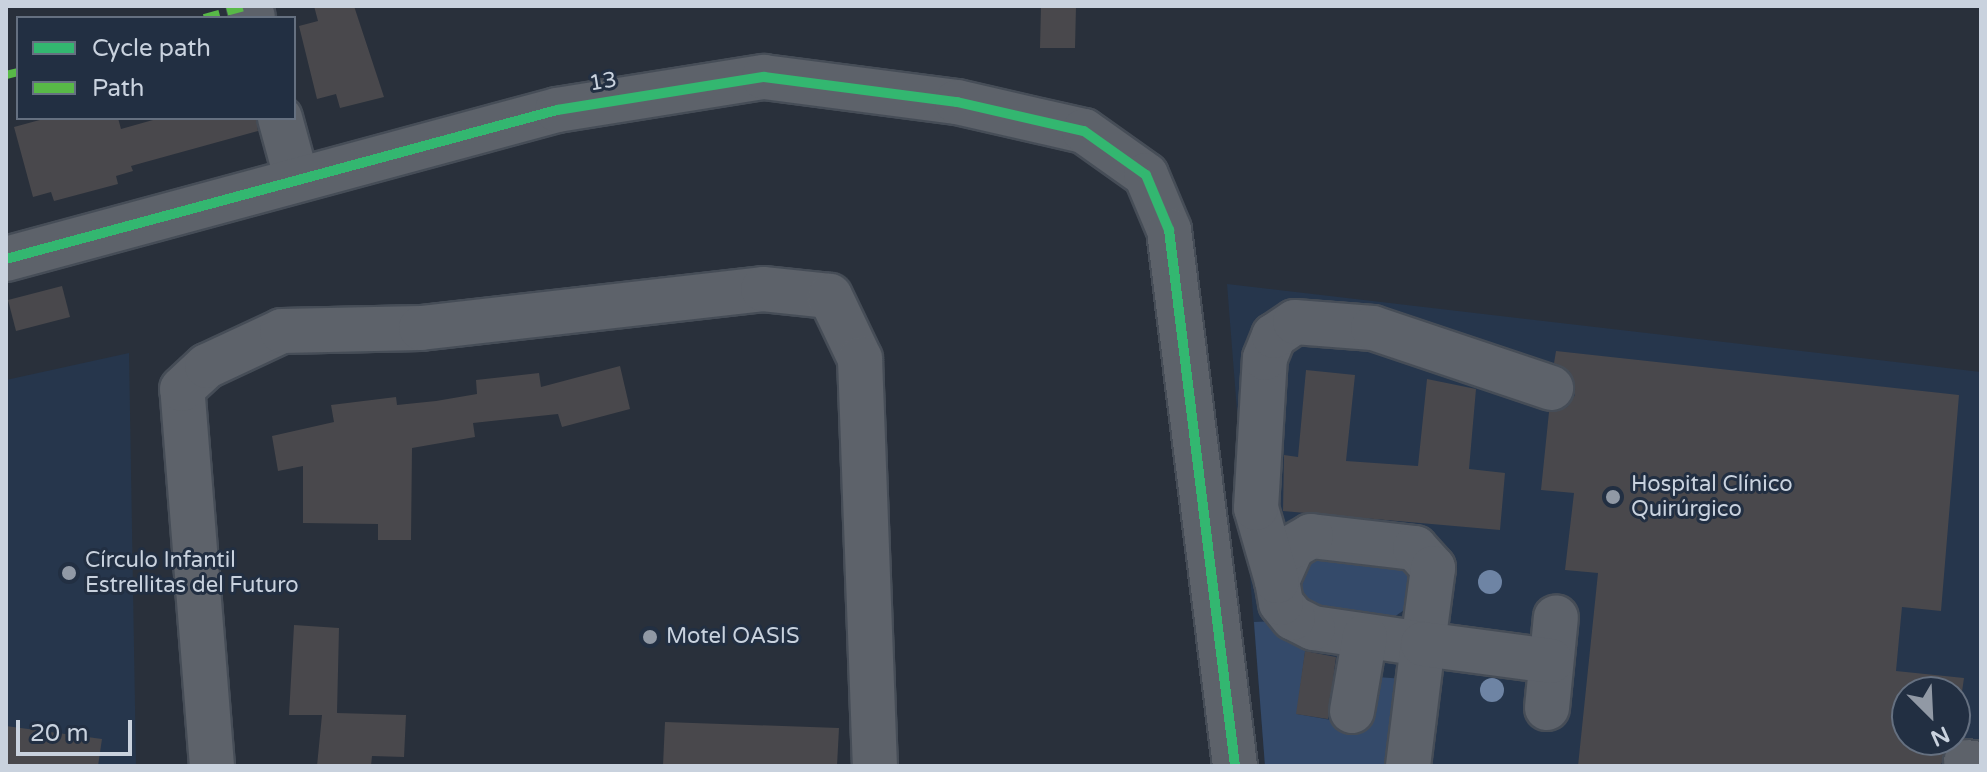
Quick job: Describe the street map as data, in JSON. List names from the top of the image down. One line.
{"streets":{"street":["13"]},"places":["Hospital Clínico Quirúrgico","Círculo Infantil Estrellitas del Futuro","Motel OASIS"],"legend":["Cycle path","Path"],"scale_bar":"20 m","north":"bottom right"}
